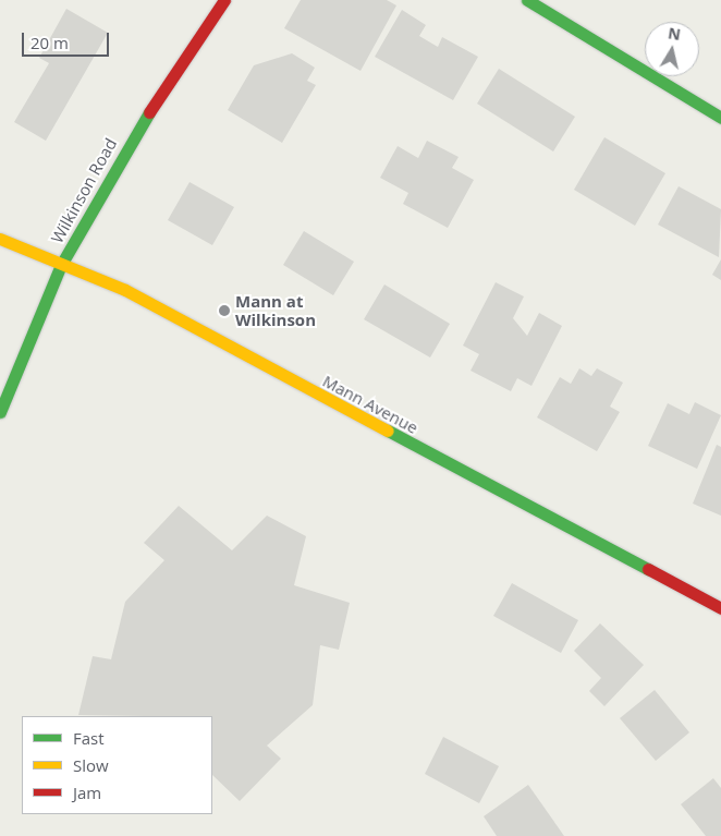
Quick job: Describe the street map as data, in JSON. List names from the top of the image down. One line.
{"streets":{"main road":["Wilkinson Road","Mann Avenue"]},"crossings":[["Wilkinson Road","Mann Avenue"]],"places":["Mann at Wilkinson"],"legend":["Fast","Slow","Jam"],"scale_bar":"20 m","north":"top"}
